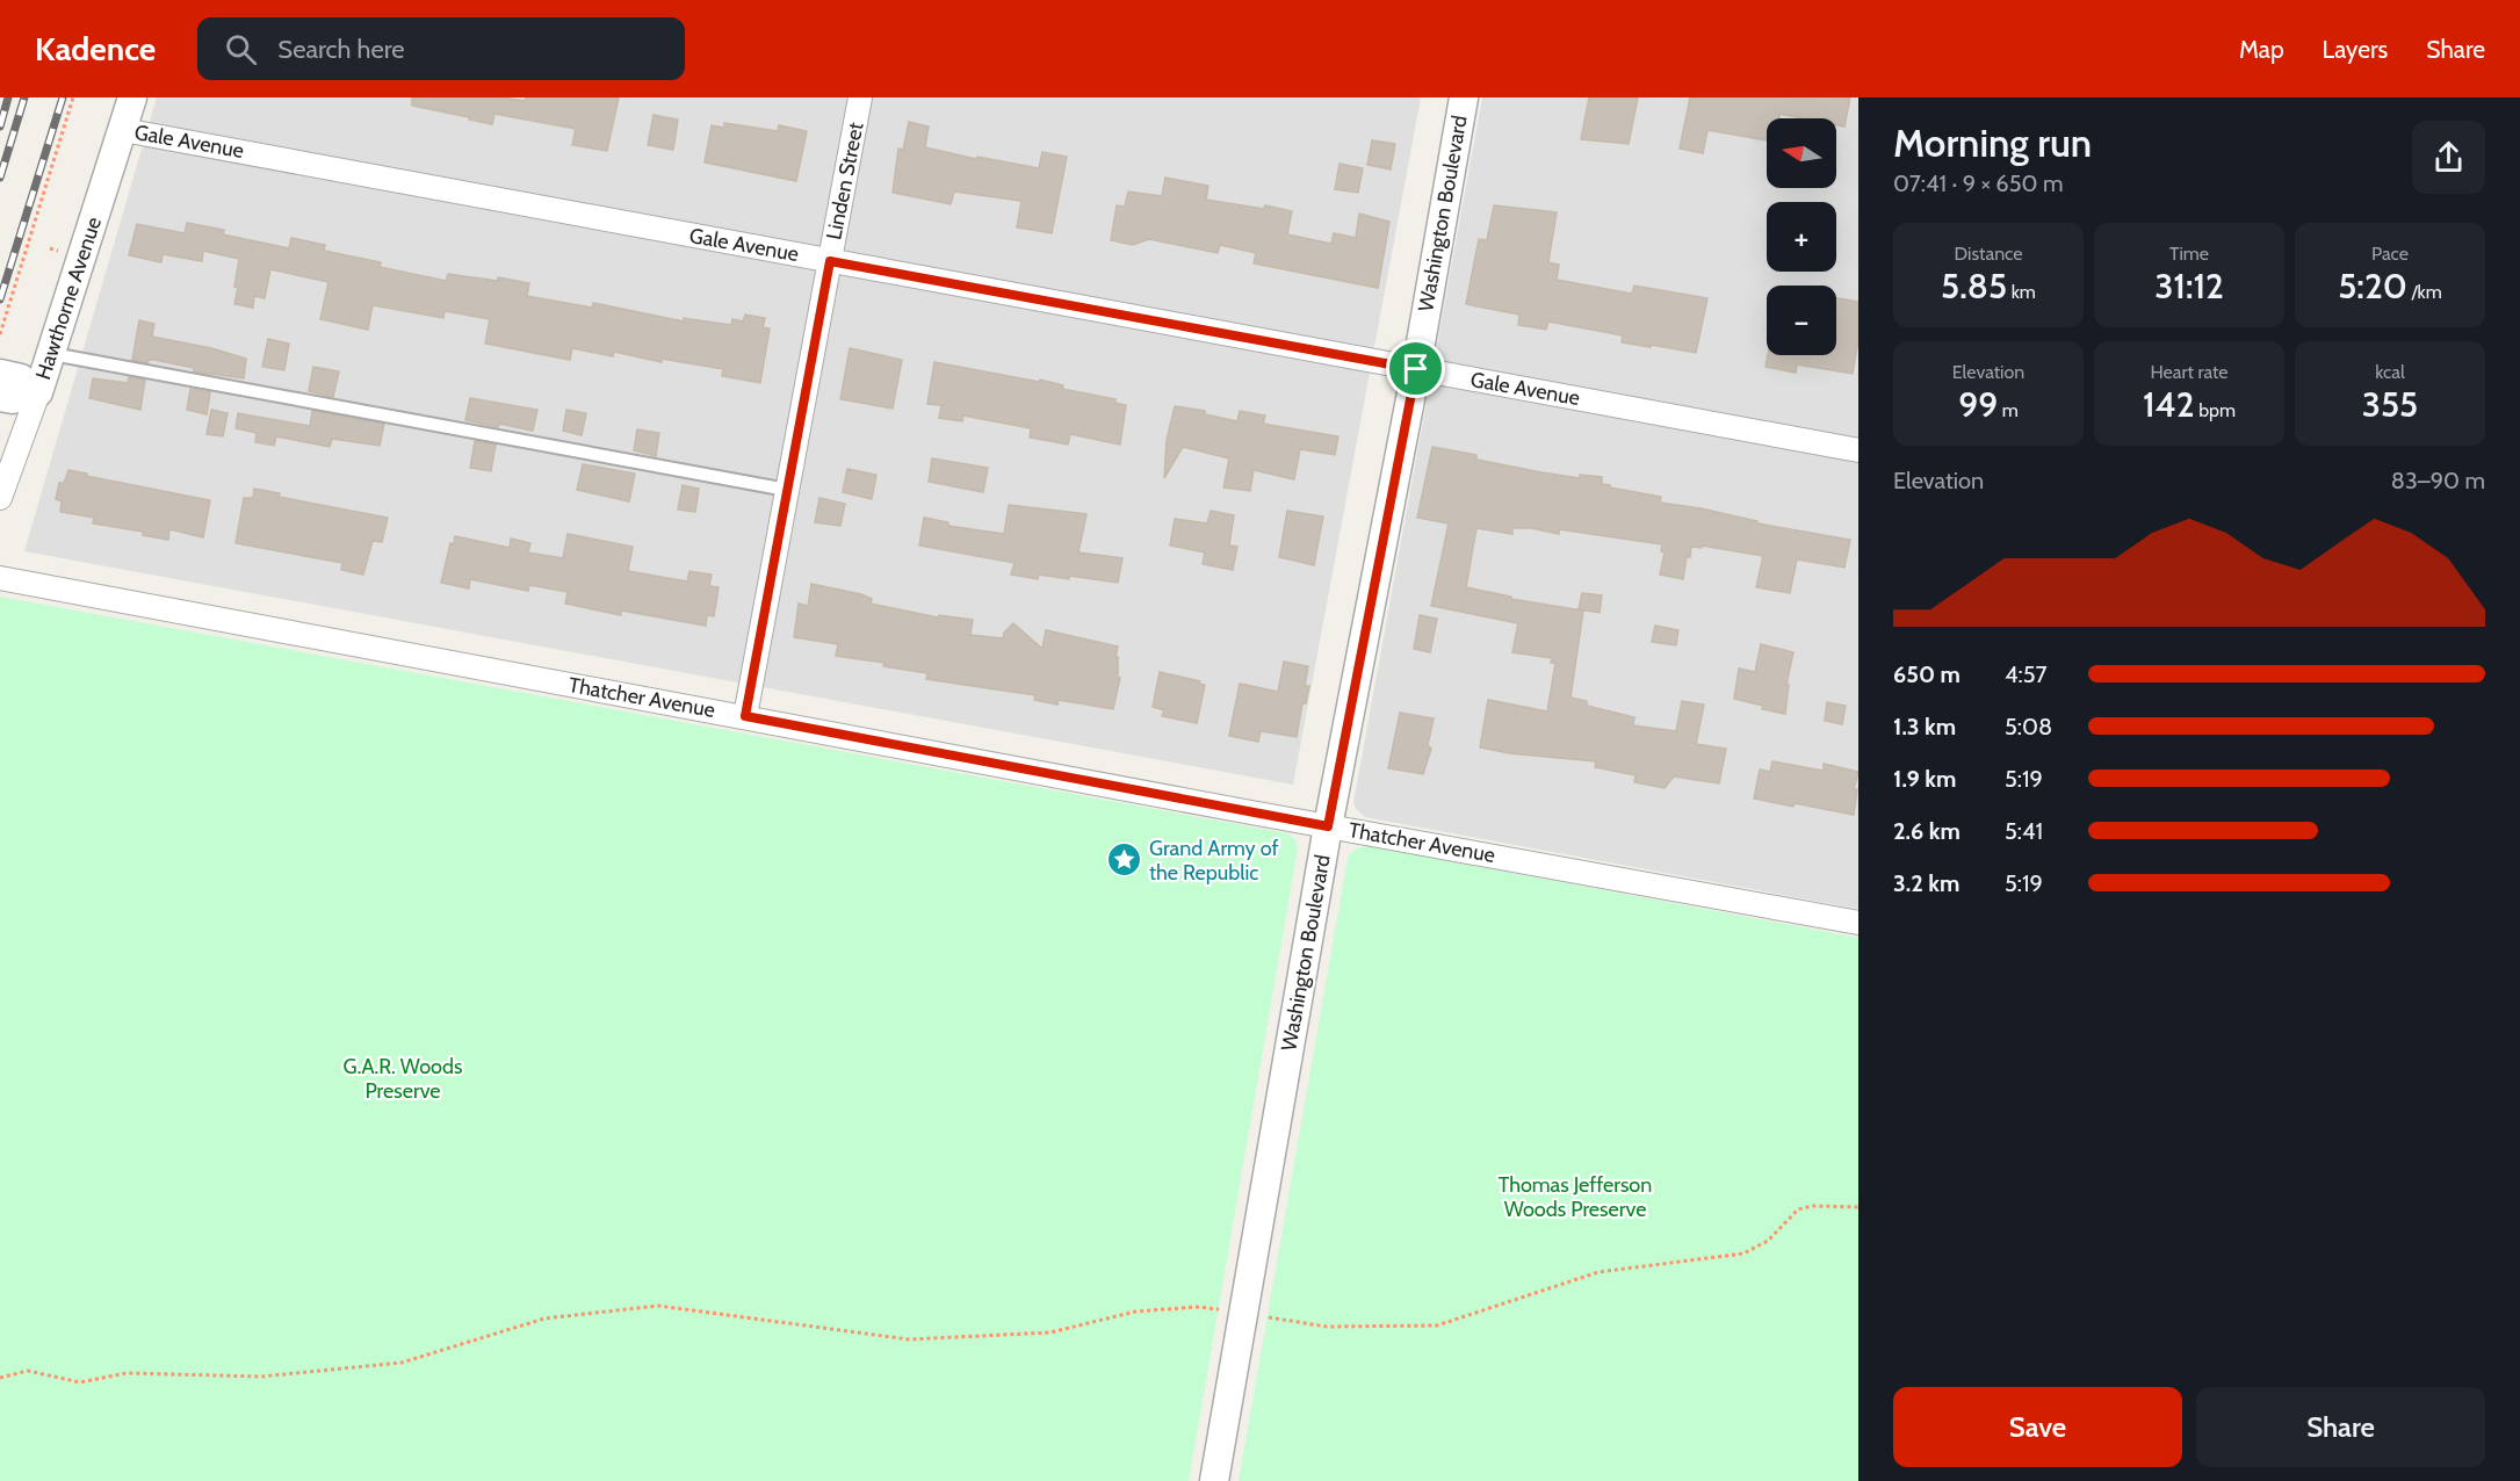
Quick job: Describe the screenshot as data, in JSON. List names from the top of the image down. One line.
{"streets":{"street":["Gale Avenue","Linden Street","Washington Boulevard","Hawthorne Avenue","Thatcher Avenue"]},"crossings":[["Gale Avenue","Linden Street"],["Gale Avenue","Washington Boulevard"],["Gale Avenue","Hawthorne Avenue"],["Linden Street","Thatcher Avenue"],["Washington Boulevard","Thatcher Avenue"]],"parks":["G.A.R. Woods Preserve","Thomas Jefferson Woods Preserve"],"places":{"place":["Grand Army of the Republic"]},"north":"left","page":{"header":"Kadence","search":"Search here","nav":["Map","Layers","Share"],"heading":["Morning run","07:41 · 9 × 650 m"],"map_buttons":["+","−"],"stats":[["Distance","5.85 km"],["Time","31:12"],["Pace","5:20 /km"],["Elevation","99 m"],["Heart rate","142 bpm"],["kcal","355"]],"chart":["Elevation","83–90 m"],"list":[{"name":"650 m","note":"4:57"},{"name":"1.3 km","note":"5:08"},{"name":"1.9 km","note":"5:19"},{"name":"2.6 km","note":"5:41"},{"name":"3.2 km","note":"5:19"}],"buttons":["Save","Share"]}}
